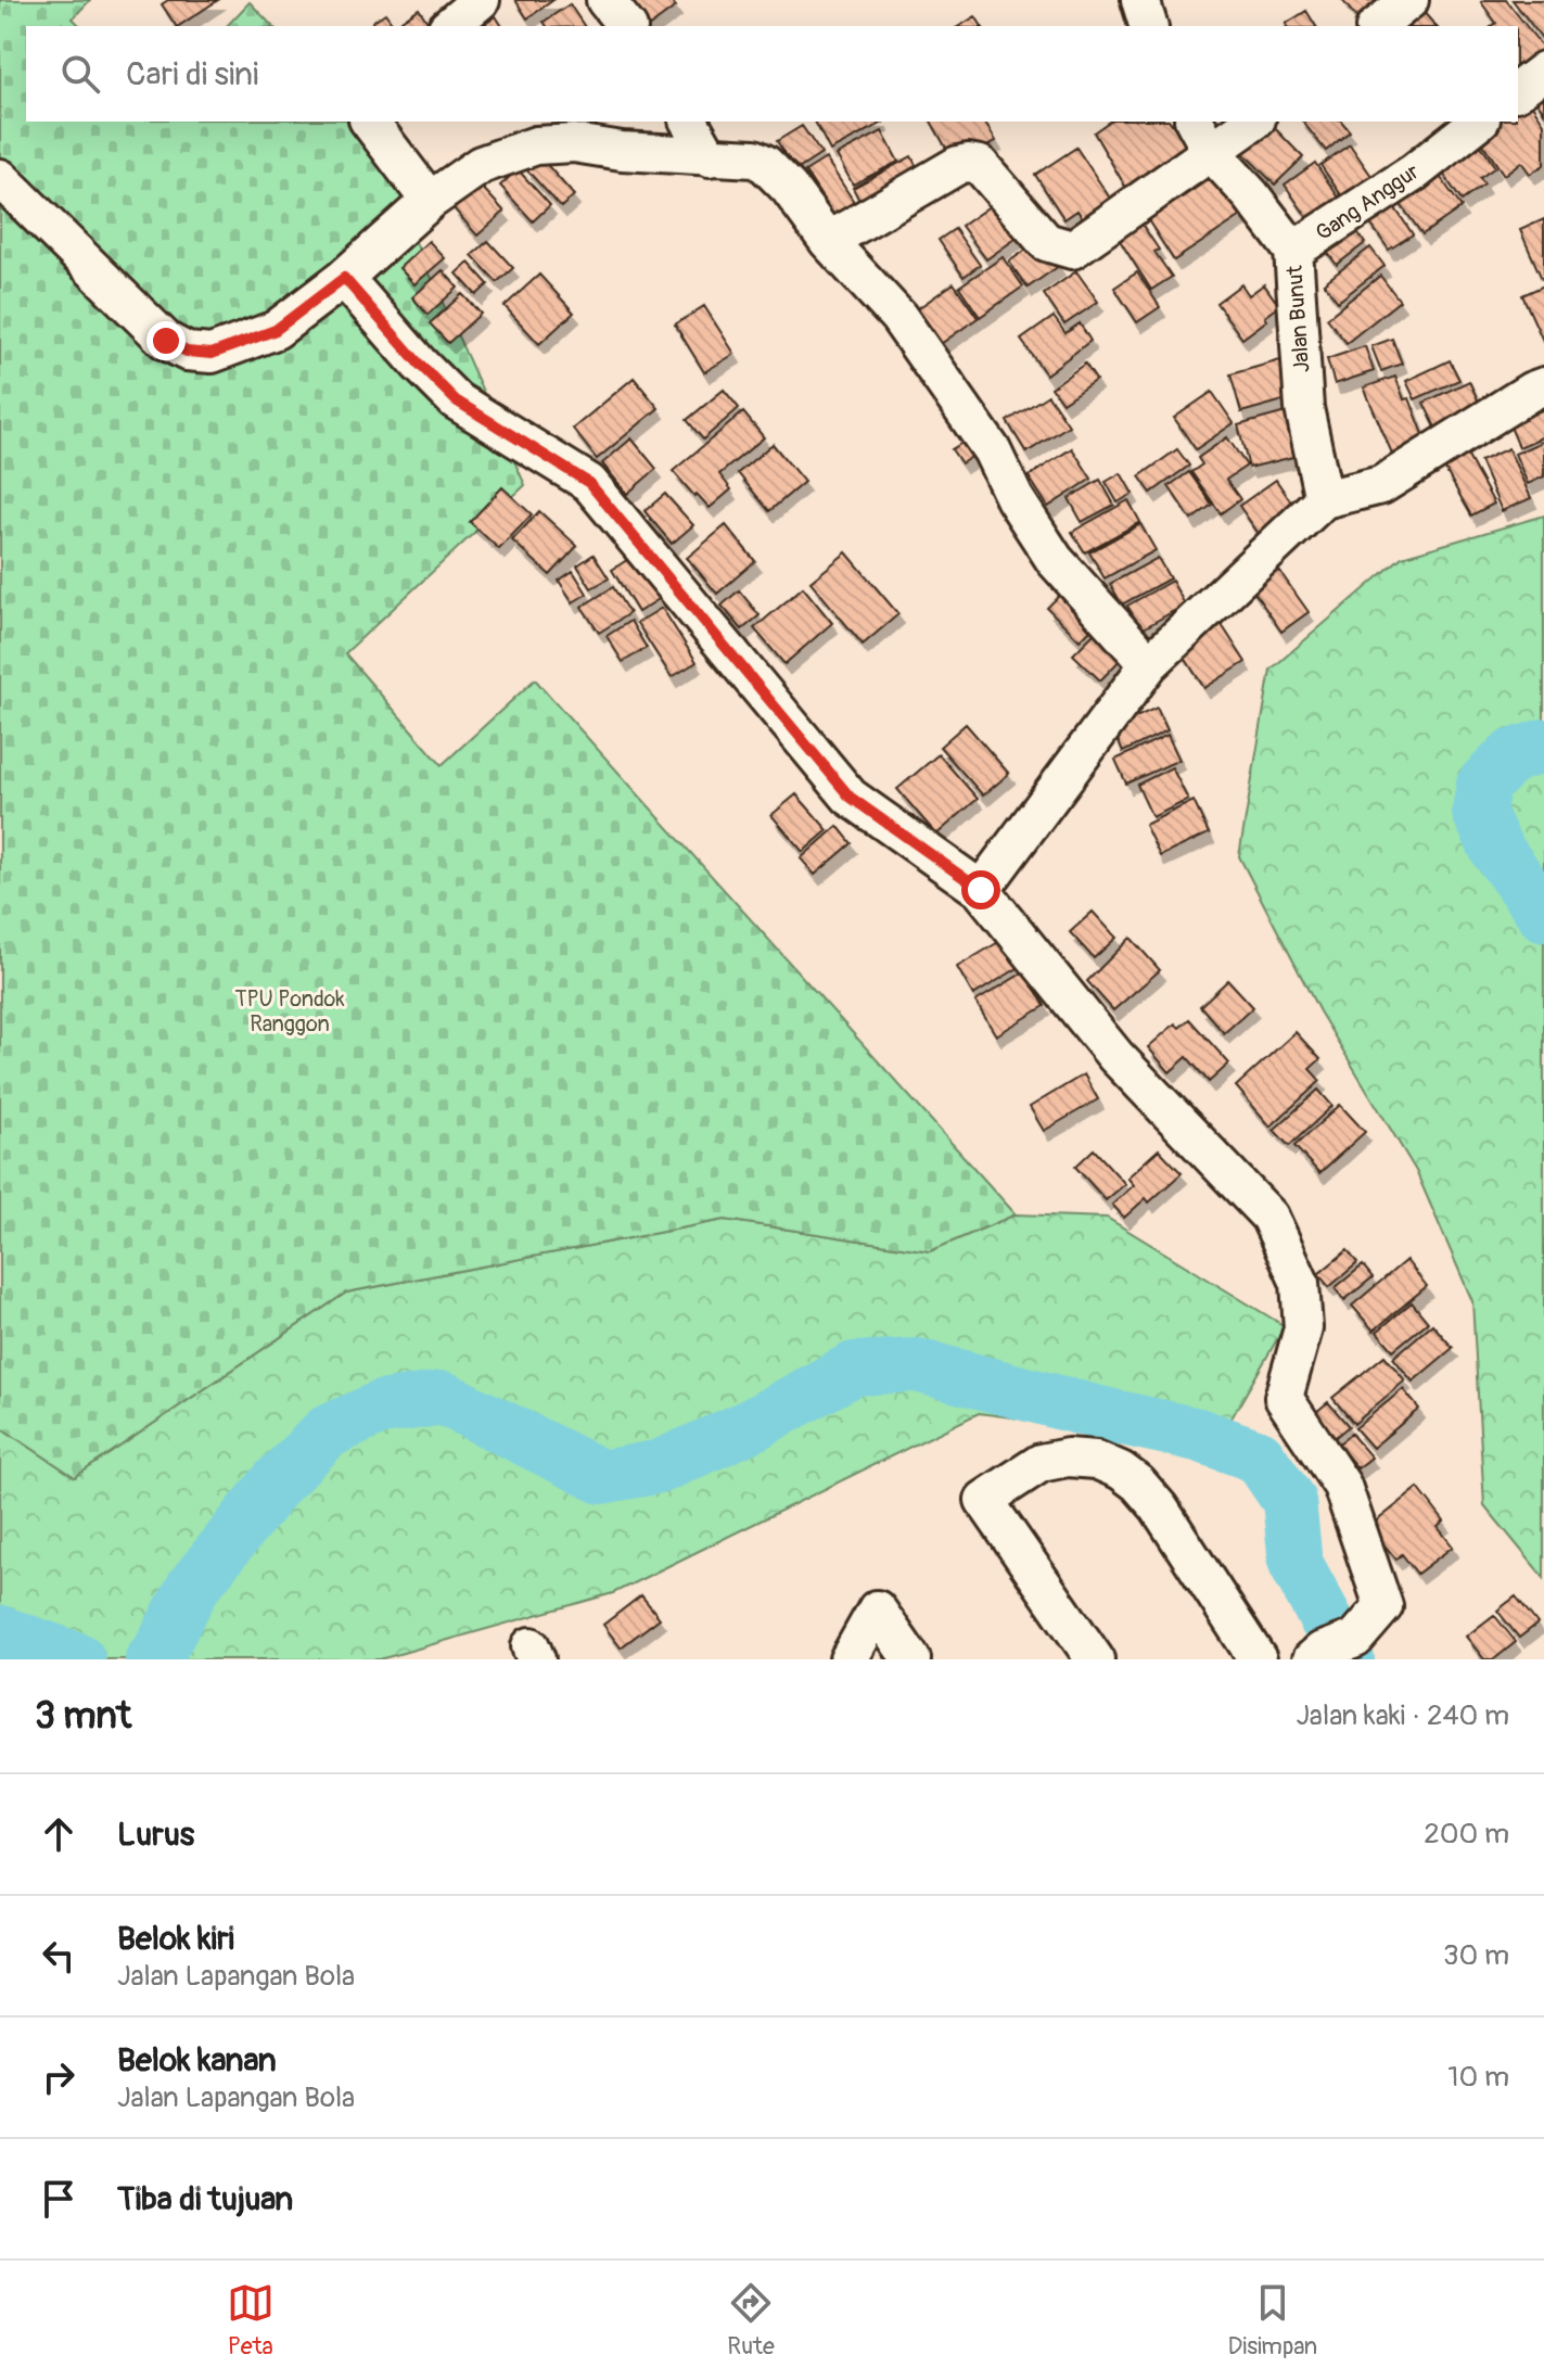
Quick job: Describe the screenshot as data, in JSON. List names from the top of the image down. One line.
{"streets":{"street":["Gang Anggur","Jalan Bunut"]},"crossings":[["Gang Anggur","Jalan Bunut"]],"parks":["TPU Pondok Ranggon"],"page":{"search":"Cari di sini","heading":["3 mnt","Jalan kaki · 240 m"],"list":[["Lurus","200 m"],["Belok kiri","Jalan Lapangan Bola","30 m"],["Belok kanan","Jalan Lapangan Bola","10 m"],"Tiba di tujuan"],"nav":["Peta","Rute","Disimpan"]}}
